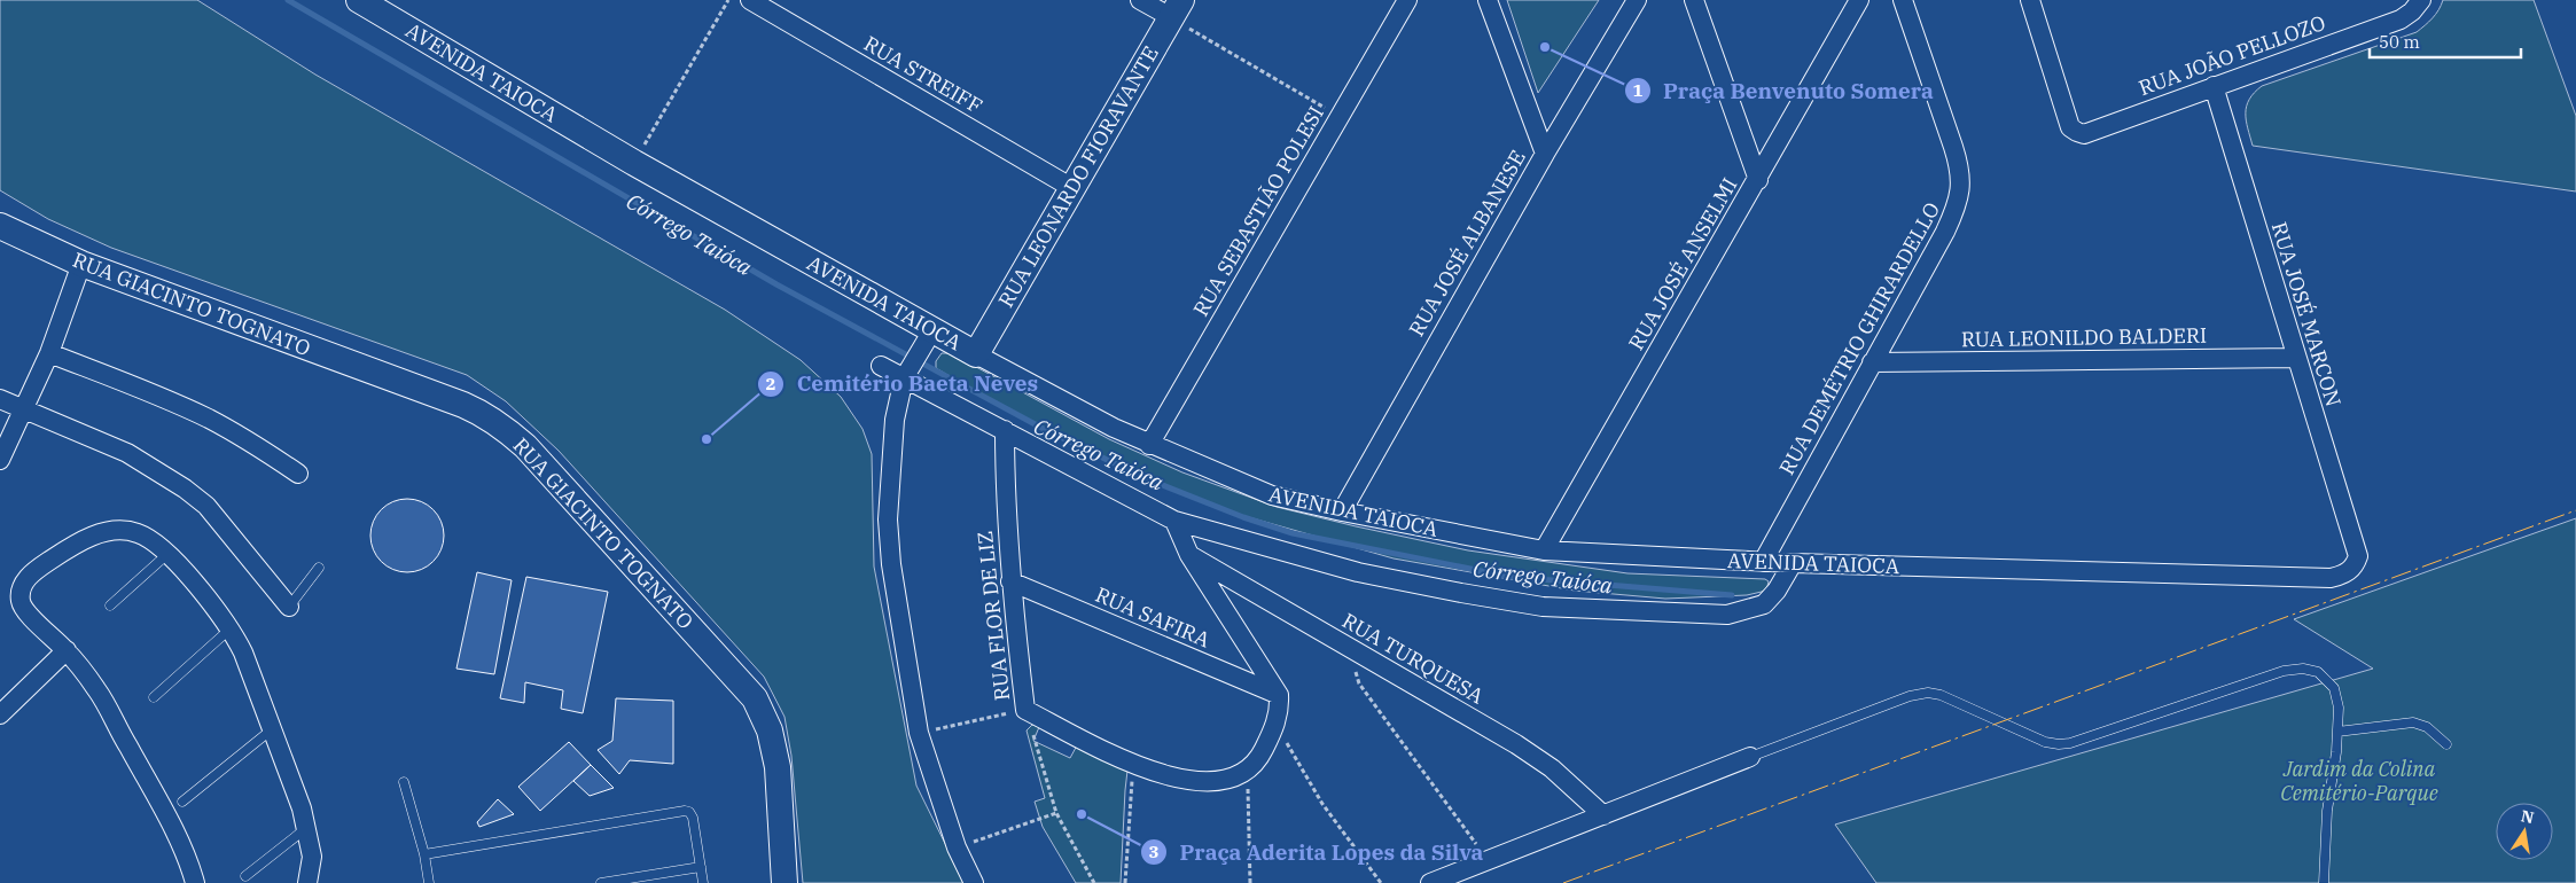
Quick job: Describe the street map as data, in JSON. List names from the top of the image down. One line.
{"streets":{"street":["RUA JOÃO PELLOZO","AVENIDA TAIOCA","RUA STREIFF","RUA LEONARDO FIORAVANTE","RUA SEBASTIÃO POLESI","RUA JOSÉ ALBANESE","RUA JOSÉ ANSELMI","RUA GIACINTO TOGNATO","RUA JOSÉ MARCON","RUA LEONILDO BALDERI","RUA DEMÉTRIO GHIRARDELLO","RUA FLOR DE LIZ","RUA SAFIRA","RUA TURQUESA"]},"crossings":[["RUA JOÃO PELLOZO","RUA JOSÉ MARCON"],["AVENIDA TAIOCA","RUA LEONARDO FIORAVANTE"],["AVENIDA TAIOCA","RUA SEBASTIÃO POLESI"],["AVENIDA TAIOCA","RUA JOSÉ ALBANESE"],["AVENIDA TAIOCA","RUA JOSÉ ANSELMI"],["AVENIDA TAIOCA","RUA JOSÉ MARCON"],["AVENIDA TAIOCA","RUA DEMÉTRIO GHIRARDELLO"],["RUA STREIFF","RUA LEONARDO FIORAVANTE"],["RUA JOSÉ MARCON","RUA LEONILDO BALDERI"],["RUA LEONILDO BALDERI","RUA DEMÉTRIO GHIRARDELLO"],["RUA FLOR DE LIZ","RUA SAFIRA"]],"water":["Córrego Taióca"],"parks":["Jardim da Colina Cemitério-Parque"],"places":["Praça Benvenuto Somera","Cemitério Baeta Neves","Praça Aderita Lopes da Silva"],"scale_bar":"50 m","north":"top"}
